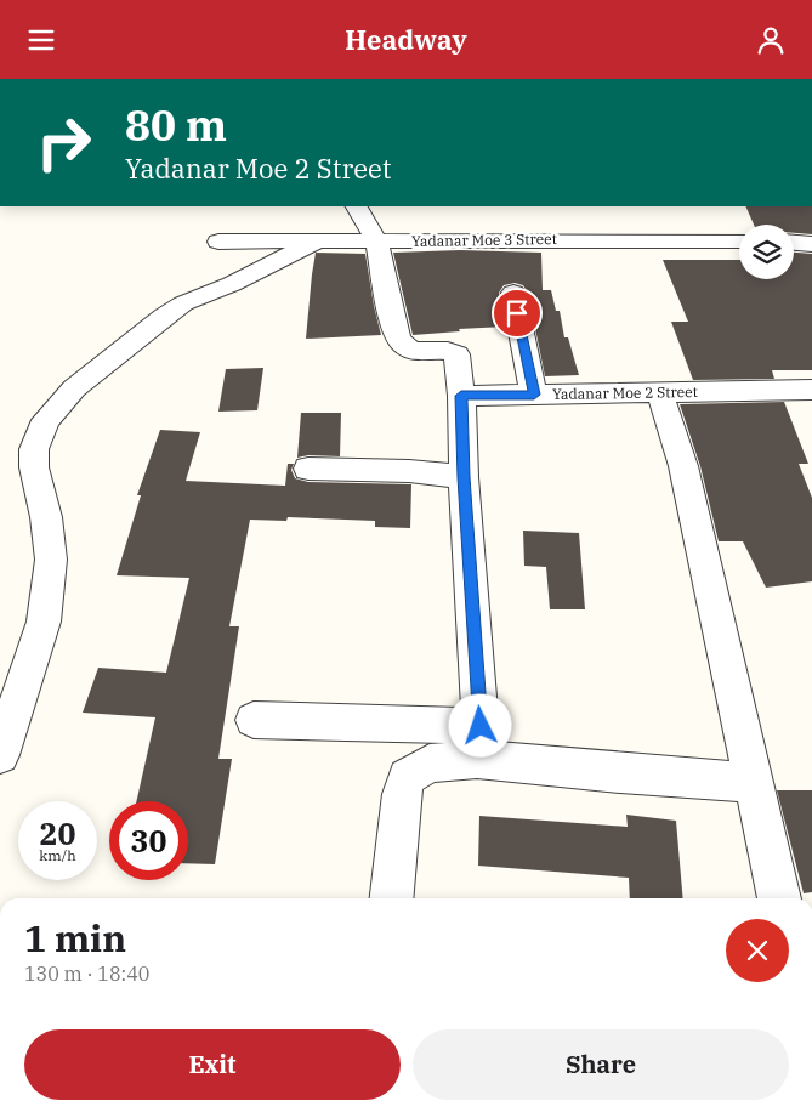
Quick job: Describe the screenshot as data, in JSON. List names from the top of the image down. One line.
{"streets":{"street":["Yadanar Moe 3 Street","Yadanar Moe 2 Street"]},"page":{"header":"Headway","turn":["80 m","Yadanar Moe 2 Street"],"speed":"20 km/h","limit":"30","heading":["1 min","130 m · 18:40"],"buttons":["Exit","Share"]}}
